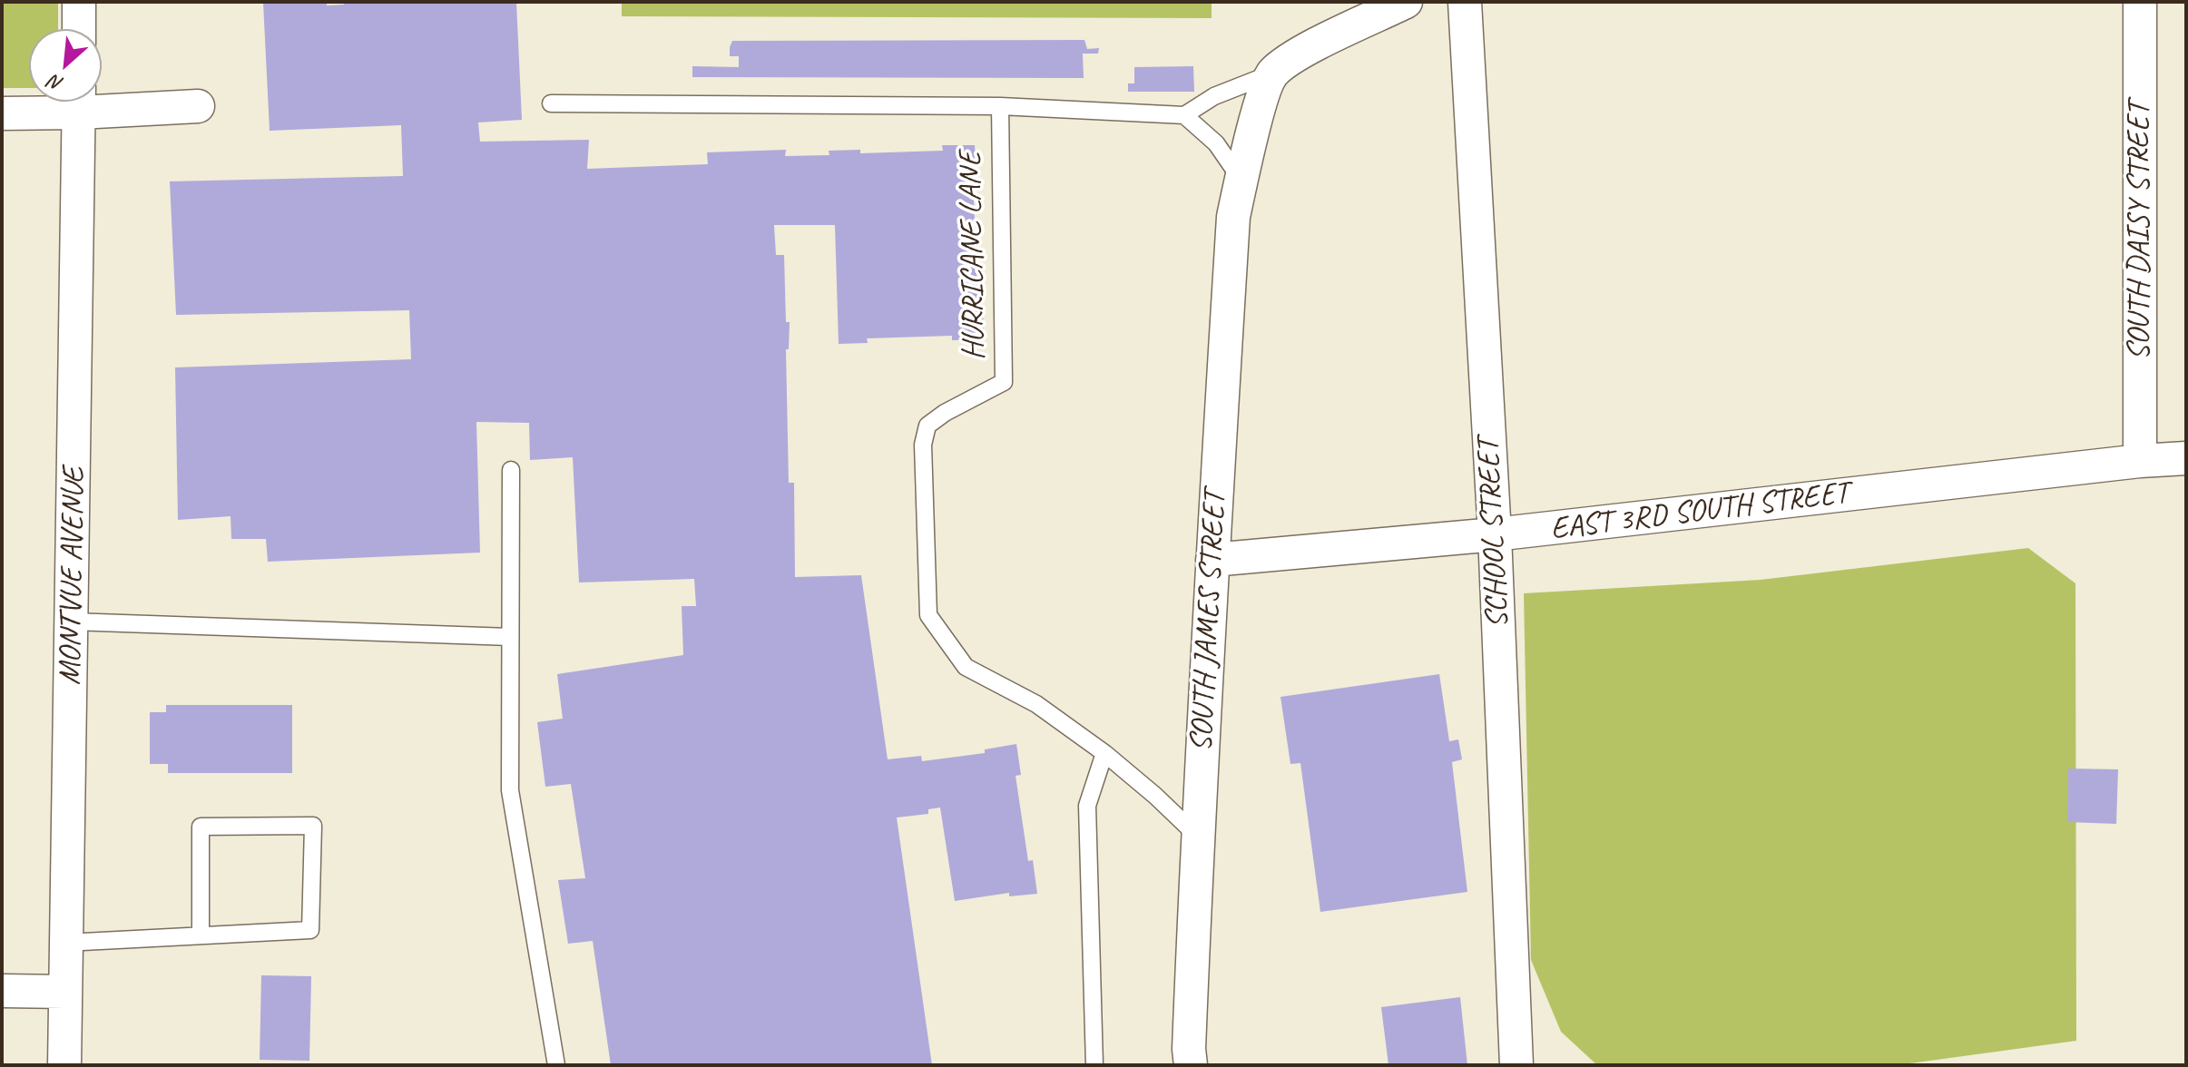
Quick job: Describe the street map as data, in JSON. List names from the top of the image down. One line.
{"streets":{"street":["SOUTH DAISY STREET","EAST 3RD SOUTH STREET","SCHOOL STREET","MONTVUE AVENUE","SOUTH JAMES STREET"],"lane":["HURRICANE LANE"]},"crossings":[["SOUTH DAISY STREET","EAST 3RD SOUTH STREET"],["HURRICANE LANE","SOUTH JAMES STREET"],["EAST 3RD SOUTH STREET","SCHOOL STREET"],["EAST 3RD SOUTH STREET","SOUTH JAMES STREET"]],"north":"bottom left"}
